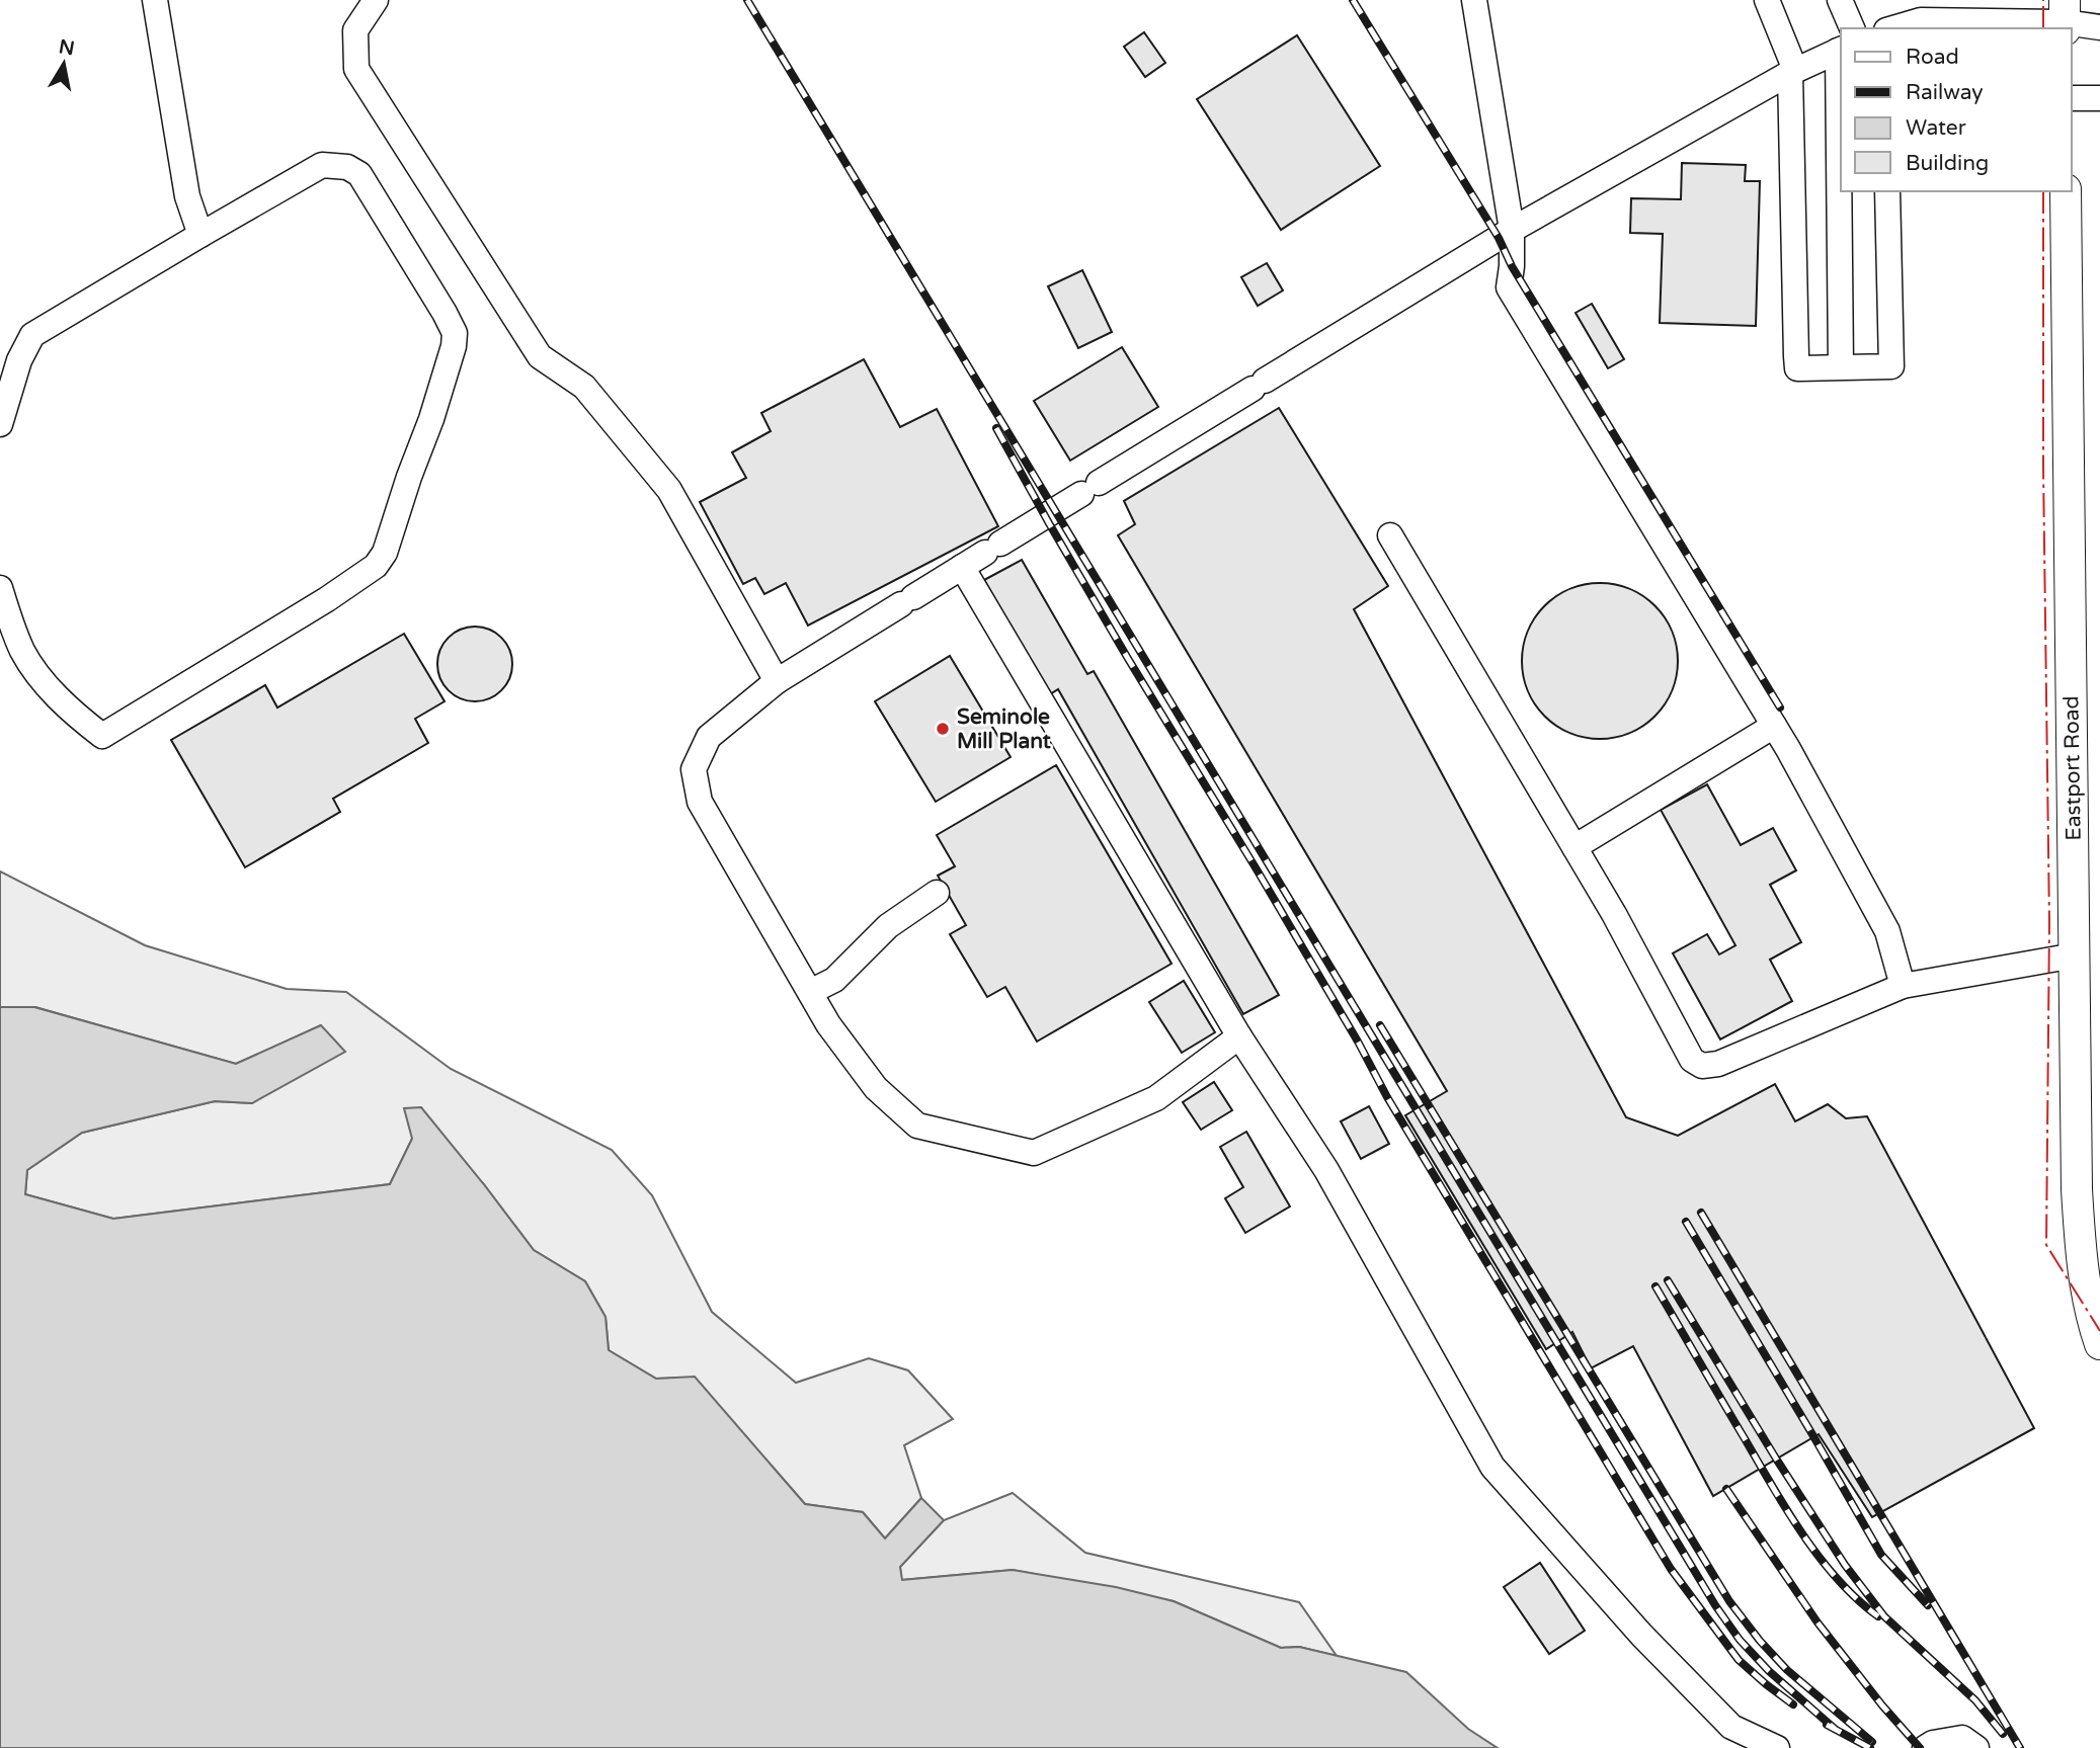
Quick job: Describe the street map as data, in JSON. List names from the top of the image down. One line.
{"streets":{"main road":["Eastport Road"]},"places":["Seminole Mill Plant"],"legend":["Road","Railway","Water","Building"],"north":"top"}
